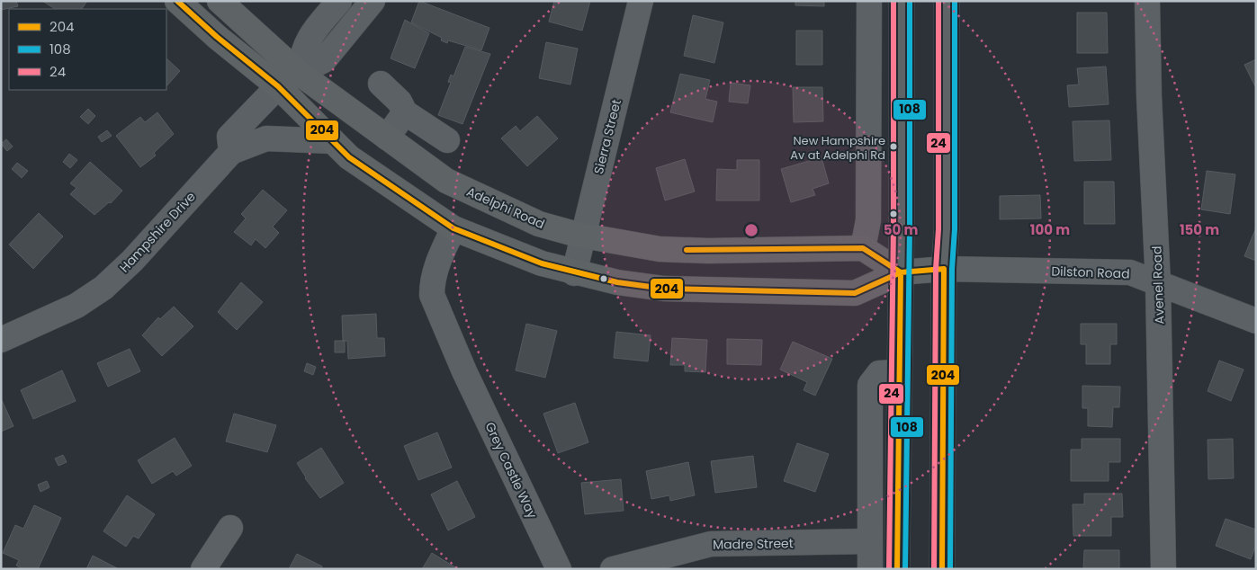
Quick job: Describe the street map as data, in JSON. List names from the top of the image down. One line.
{"streets":{"main road":["Adelphi Road"],"street":["Sierra Street","Hampshire Drive","Dilston Road","Avenel Road","Grey Castle Way","Madre Street"]},"crossings":[["Sierra Street","Adelphi Road"],["Dilston Road","Avenel Road"]],"places":["New Hampshire Av at Adelphi Rd"],"lines":["transit line 204","transit line 108","transit line 24"],"legend":["204","108","24"],"rings":["50 m","100 m","150 m"]}
